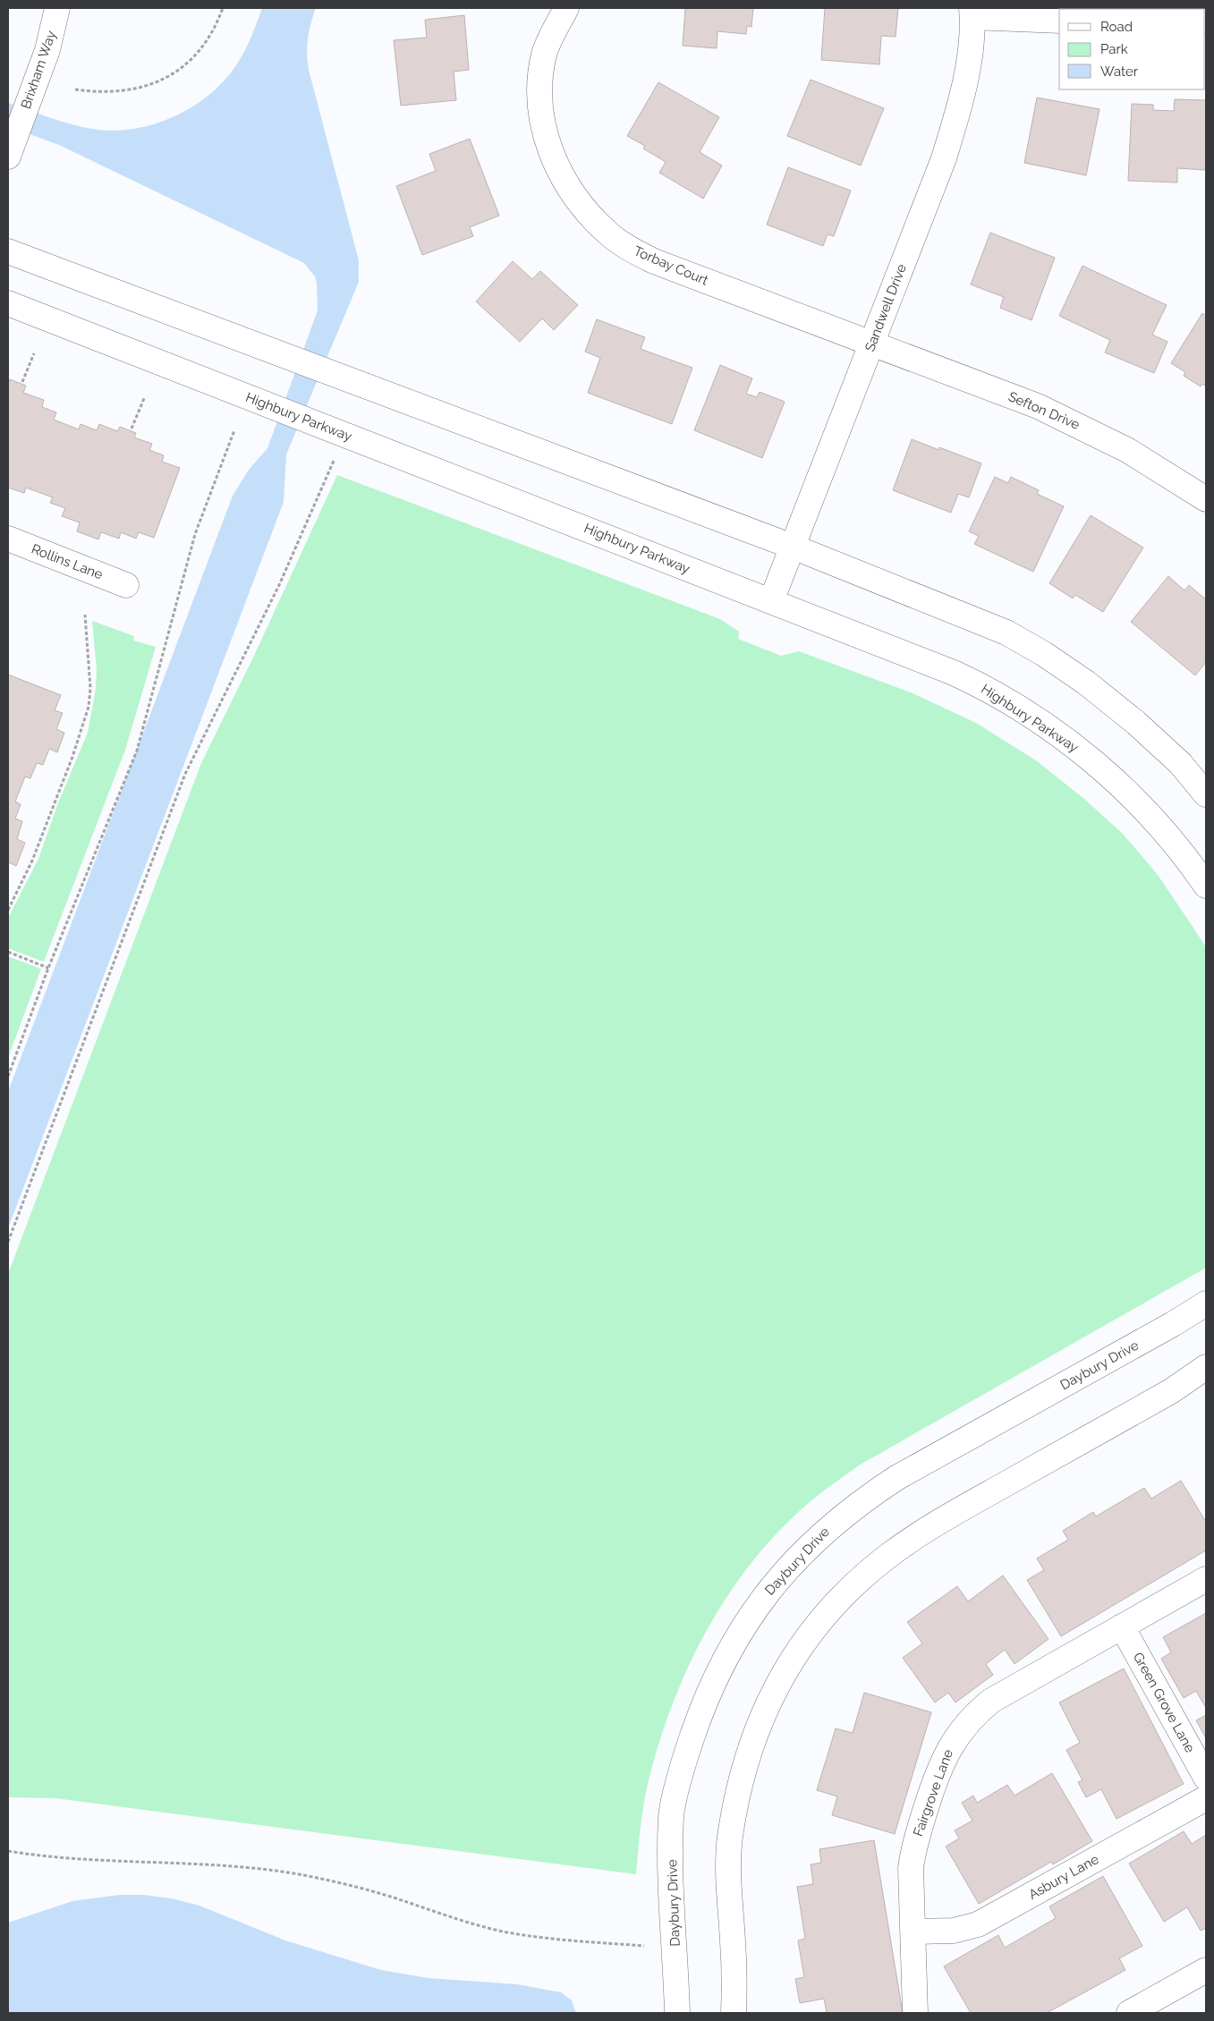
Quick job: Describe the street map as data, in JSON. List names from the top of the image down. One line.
{"streets":{"street":["Brixham Way","Torbay Court","Sandwell Drive","Sefton Drive","Highbury Parkway","Rollins Lane","Daybury Drive","Green Grove Lane","Fairgrove Lane","Asbury Lane"]},"crossings":[["Torbay Court","Sandwell Drive"],["Torbay Court","Sefton Drive"],["Sandwell Drive","Sefton Drive"],["Sandwell Drive","Highbury Parkway"],["Green Grove Lane","Fairgrove Lane"],["Fairgrove Lane","Asbury Lane"]],"legend":["Road","Park","Water"]}
